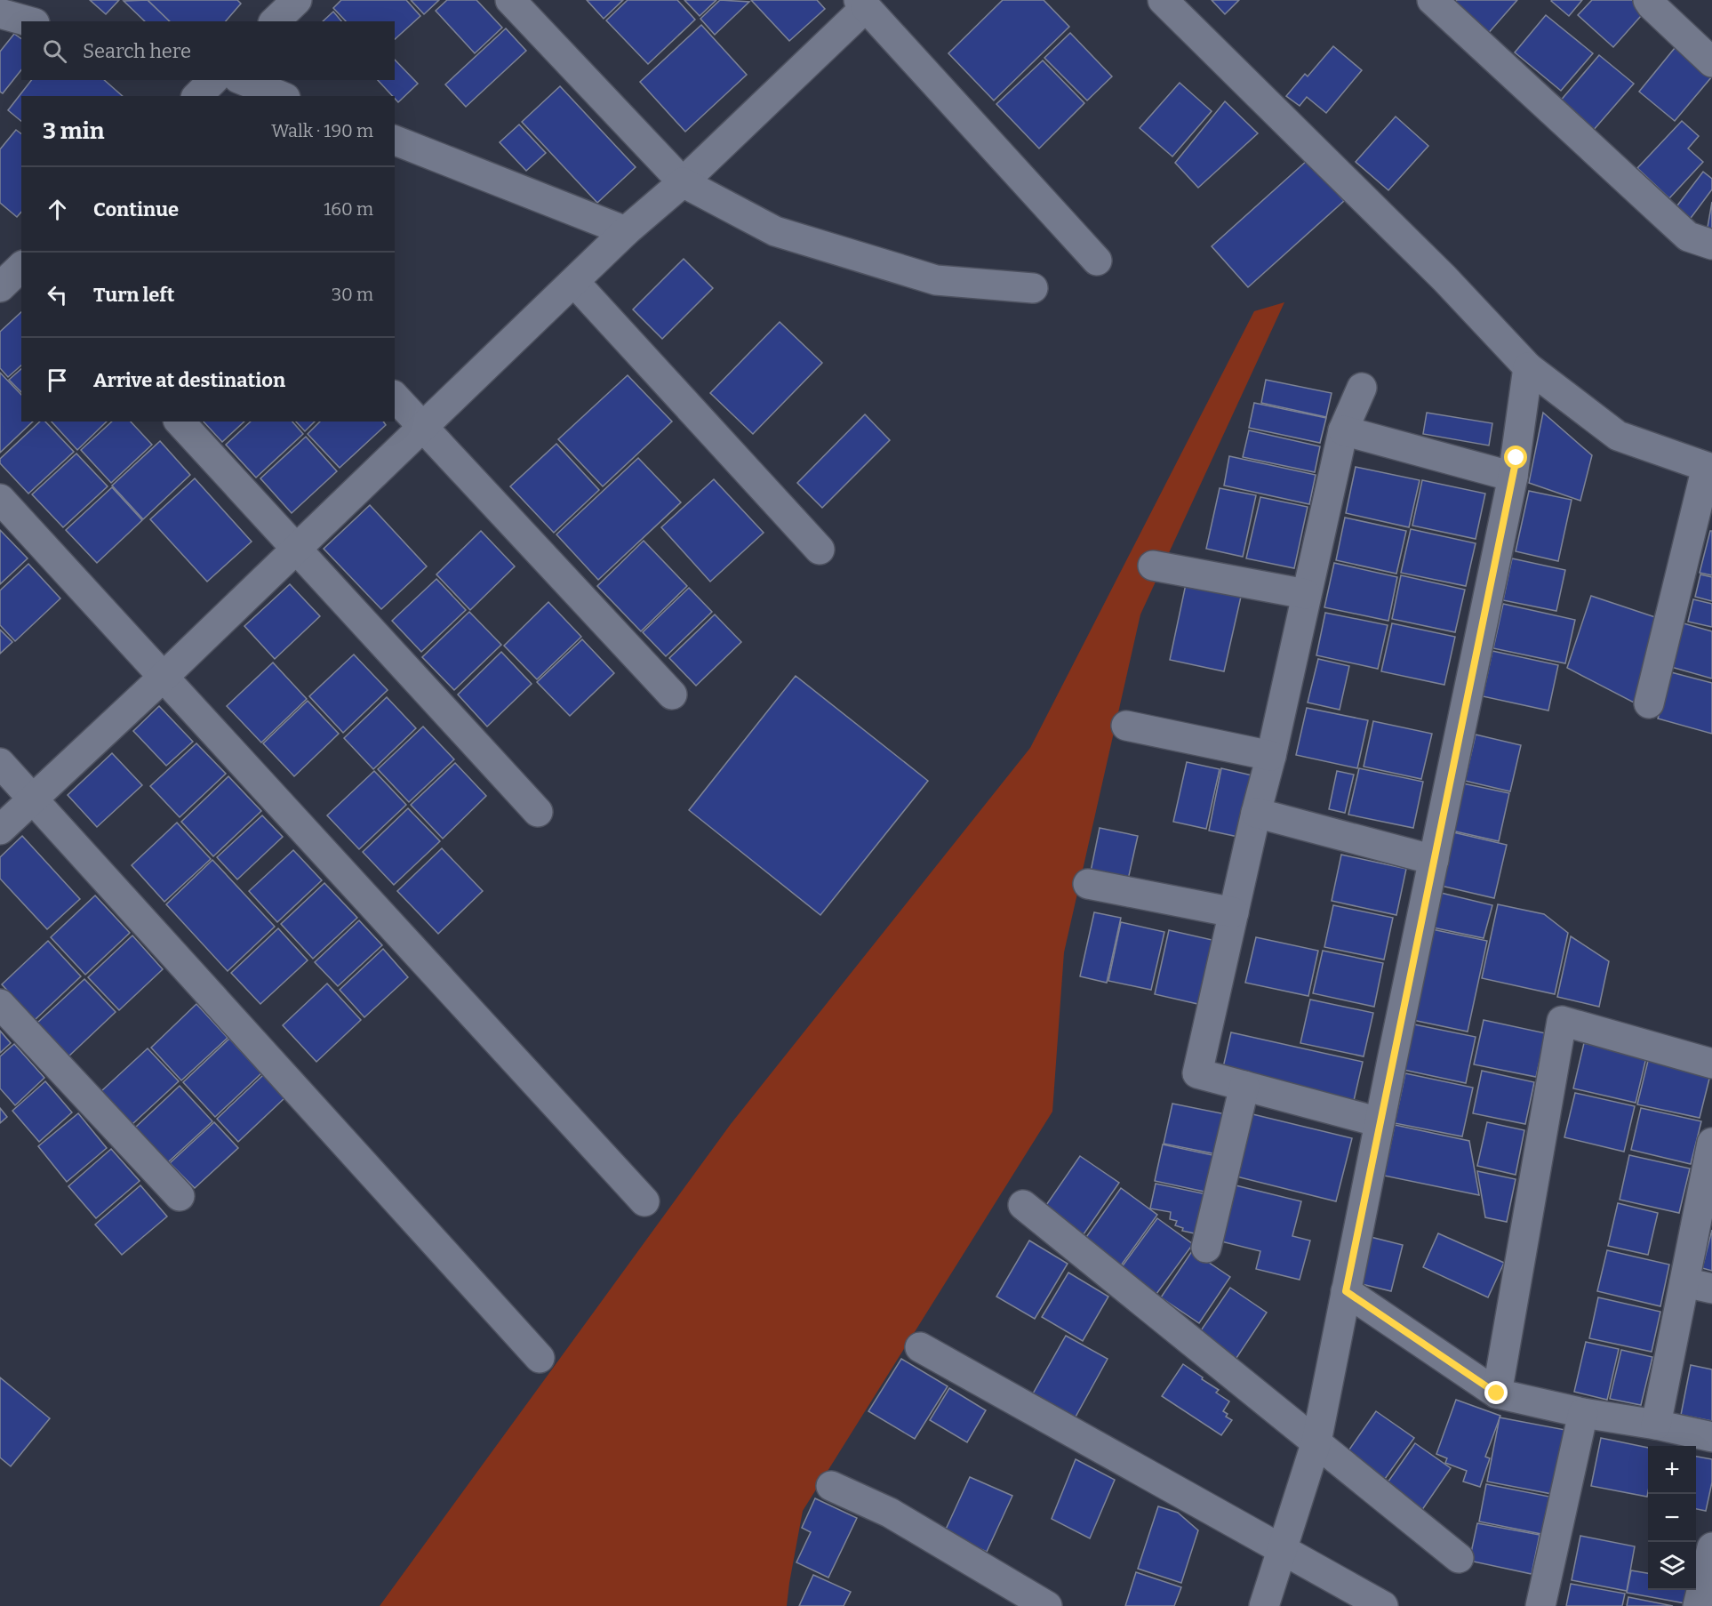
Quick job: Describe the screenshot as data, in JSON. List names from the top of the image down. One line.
{"page":{"search":"Search here","heading":["3 min","Walk · 190 m"],"list":[["Continue","160 m"],["Turn left","30 m"],"Arrive at destination"],"map_buttons":["+","−"]}}
